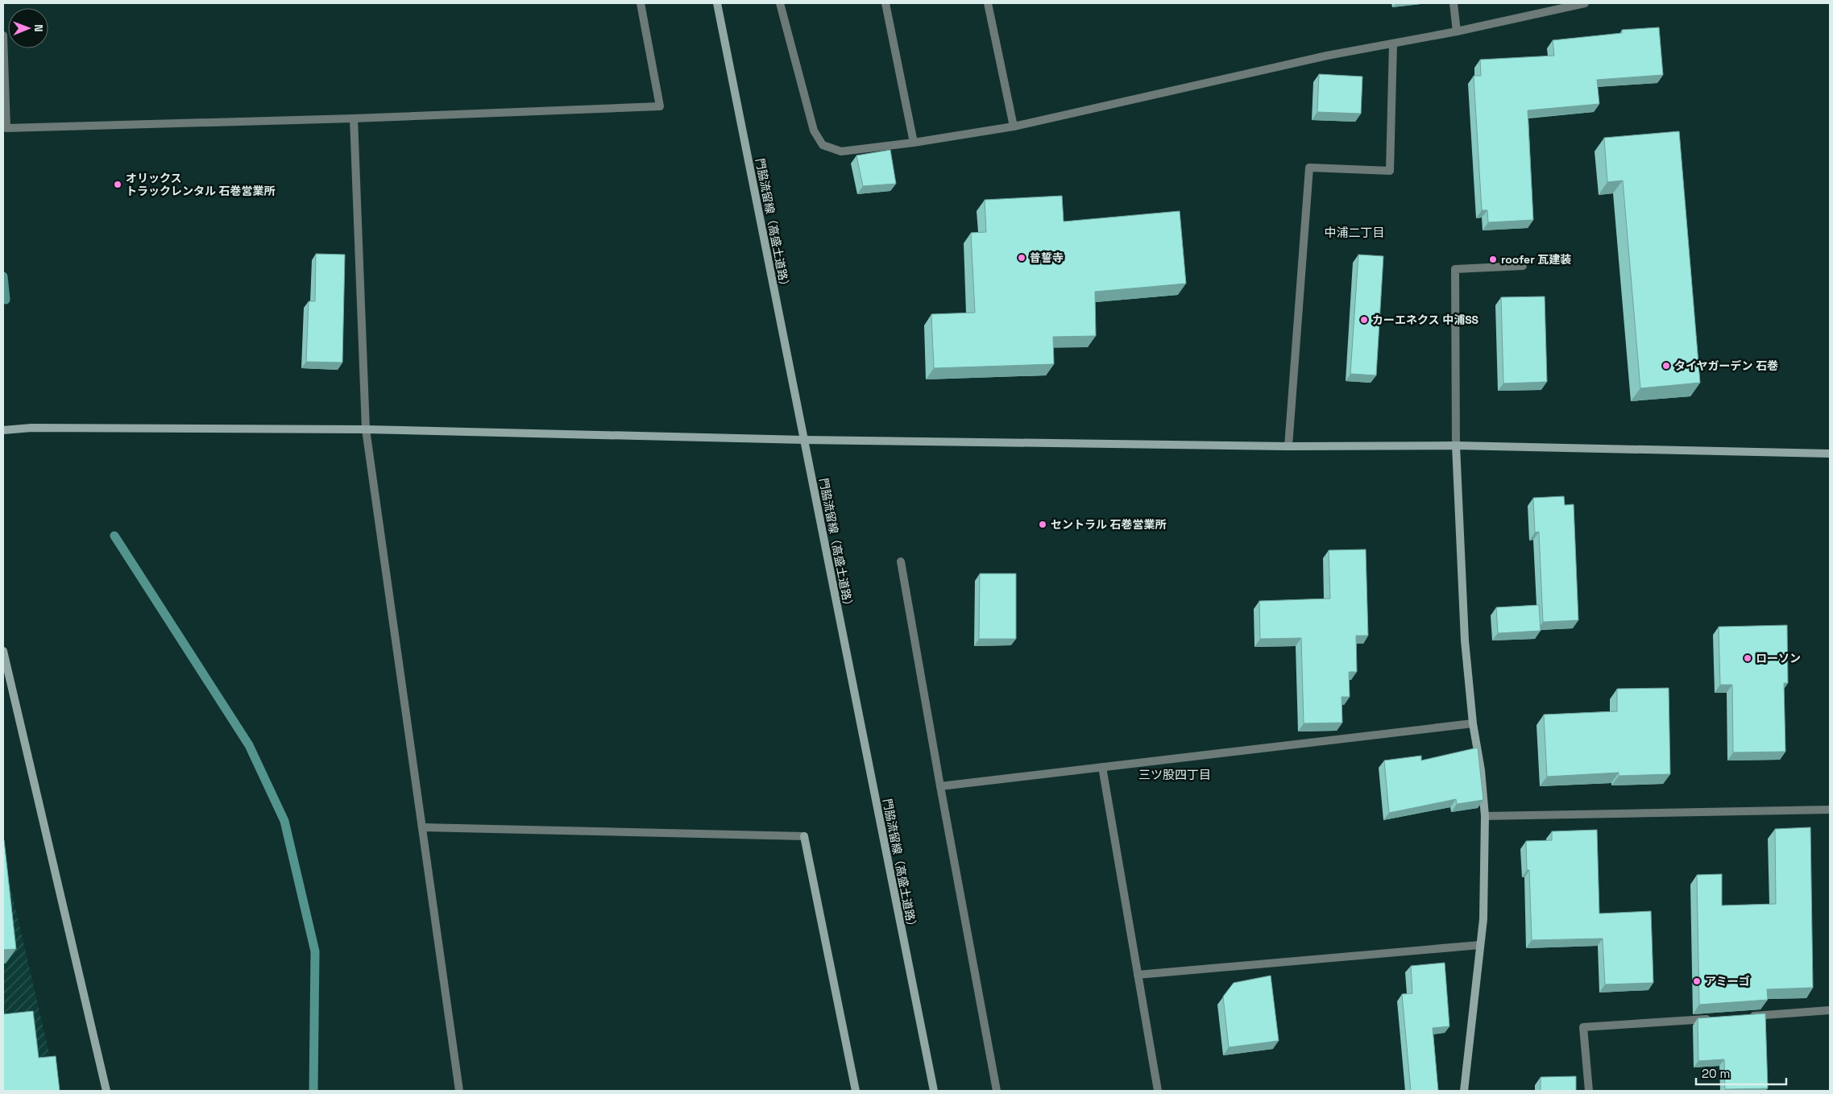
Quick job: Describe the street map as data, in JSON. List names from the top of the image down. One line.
{"streets":{"street":["門脇流留線（高盛土道路）"]},"districts":["中浦二丁目","三ツ股四丁目"],"places":["オリックス トラックレンタル 石巻営業所","普誓寺","roofer 瓦建装","カーエネクス 中浦SS","タイヤガーデン 石巻","セントラル 石巻営業所","ローソン","アミーゴ"],"scale_bar":"20 m","north":"right"}
